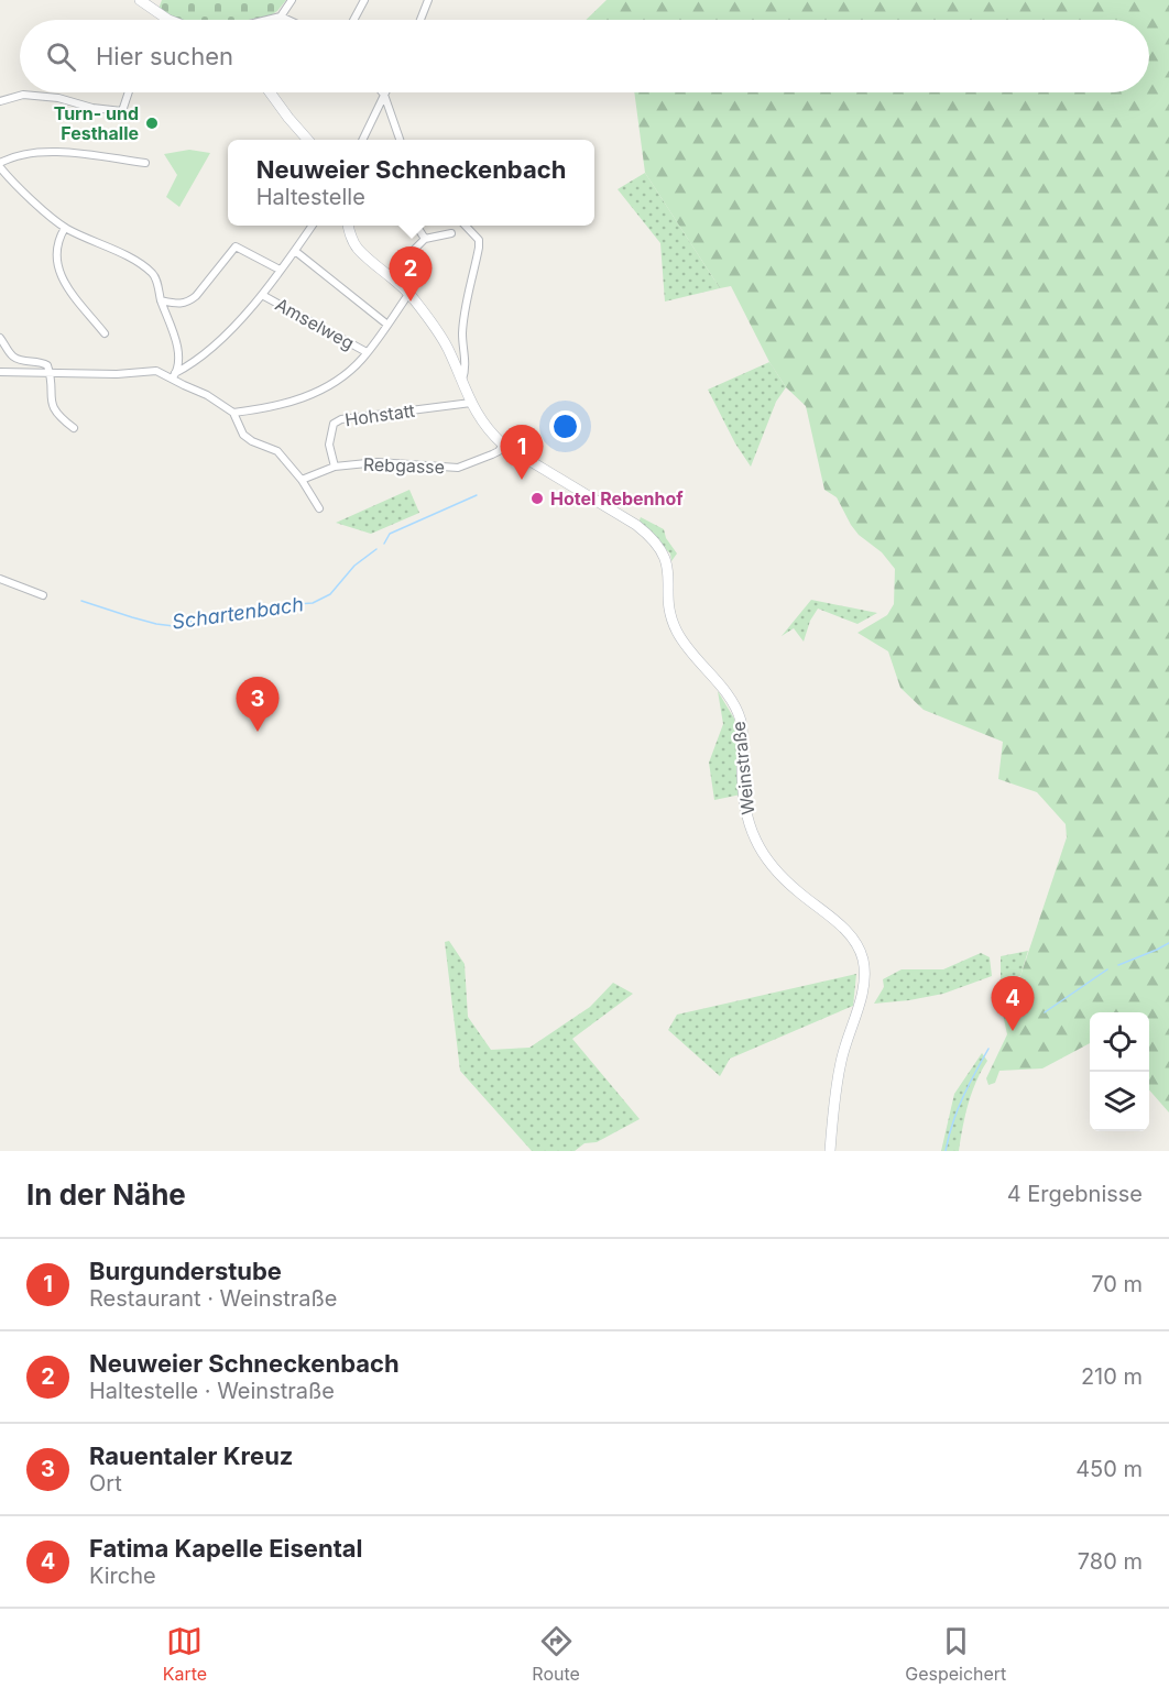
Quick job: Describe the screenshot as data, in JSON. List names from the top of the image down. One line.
{"streets":{"main road":["Weinstraße"],"street":["Amselweg","Hohstatt","Rebgasse"]},"crossings":[["Hohstatt","Rebgasse"],["Hohstatt","Weinstraße"],["Rebgasse","Weinstraße"]],"water":["Schartenbach"],"places":["Turn- und Festhalle","Hotel Rebenhof"],"page":{"search":"Hier suchen","popup":["Neuweier Schneckenbach","Haltestelle"],"pins":["2","1","3","4"],"heading":["In der Nähe","4 Ergebnisse"],"list":[{"mark":"1","name":"Burgunderstube","note":"Restaurant · Weinstraße","value":"70 m"},{"mark":"2","name":"Neuweier Schneckenbach","note":"Haltestelle · Weinstraße","value":"210 m"},{"mark":"3","name":"Rauentaler Kreuz","note":"Ort","value":"450 m"},{"mark":"4","name":"Fatima Kapelle Eisental","note":"Kirche","value":"780 m"}],"nav":["Karte","Route","Gespeichert"]}}
